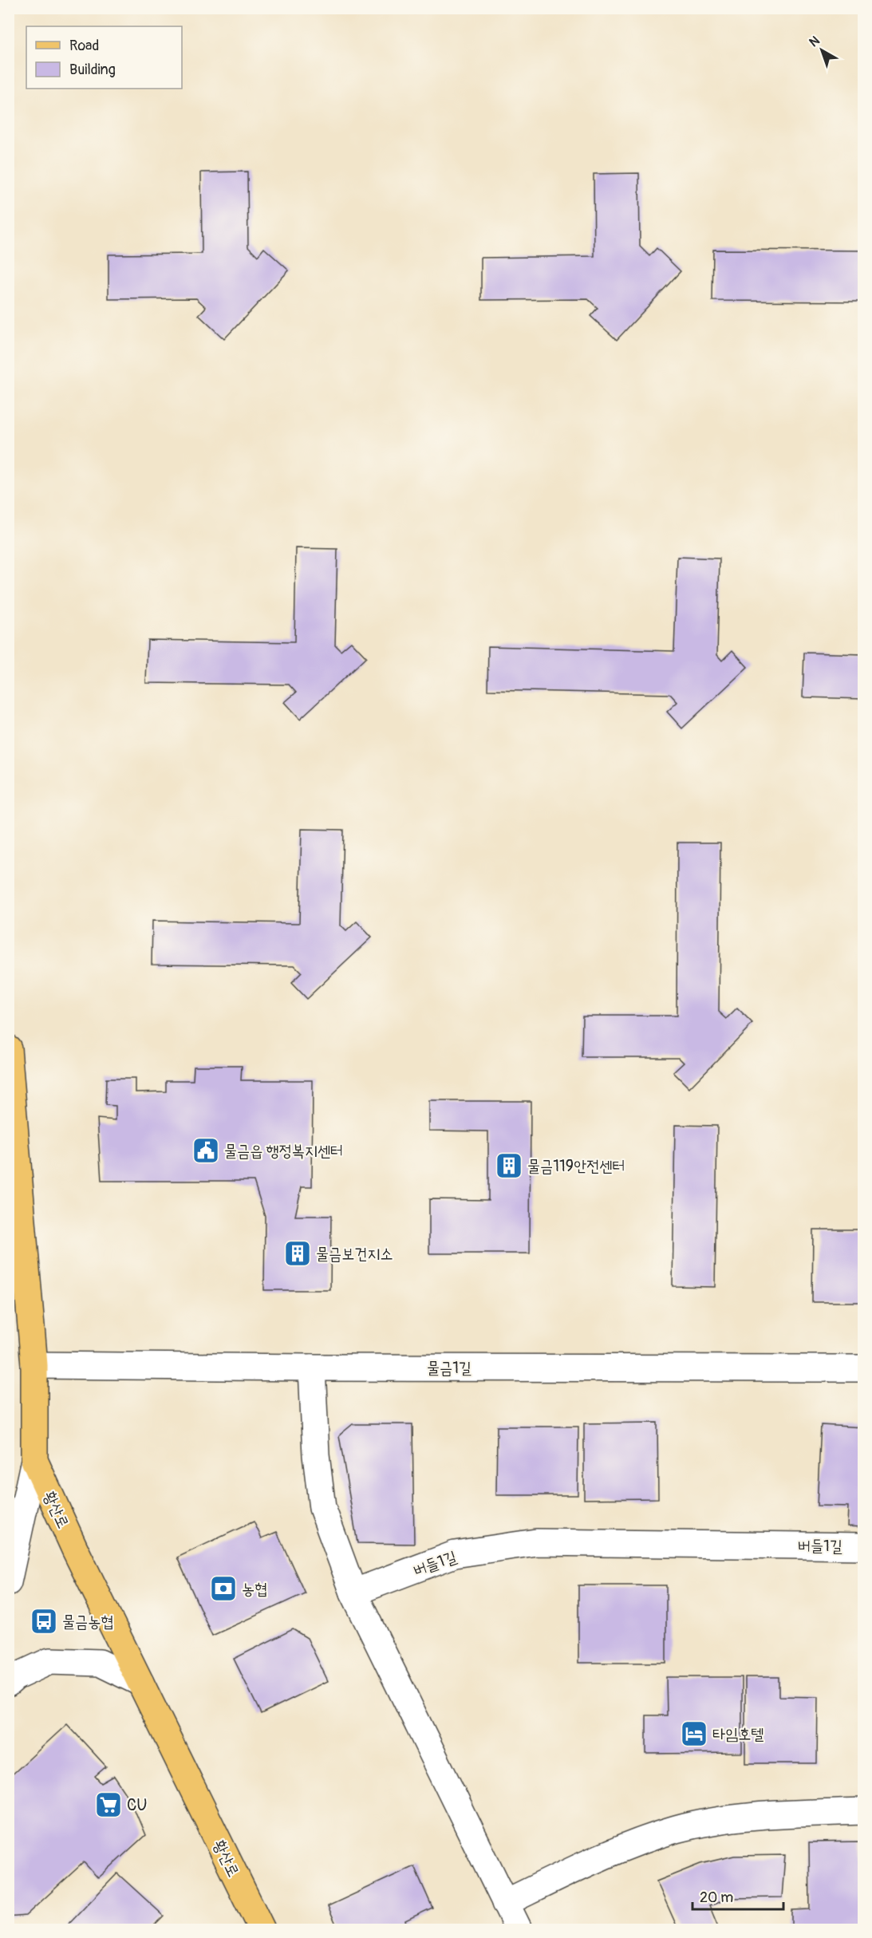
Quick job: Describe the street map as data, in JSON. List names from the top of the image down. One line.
{"streets":{"main road":["황산로"],"street":["물금1길","버들1길"]},"crossings":[["물금1길","황산로"]],"places":{"public building":["물금읍 행정복지센터"],"building":["물금119안전센터","물금보건지소"],"bank":["농협"],"bus stop":["물금농협"],"hotel":["타임호텔"],"supermarket":["CU"]},"legend":["Road","Building"],"scale_bar":"20 m","north":"top left"}
